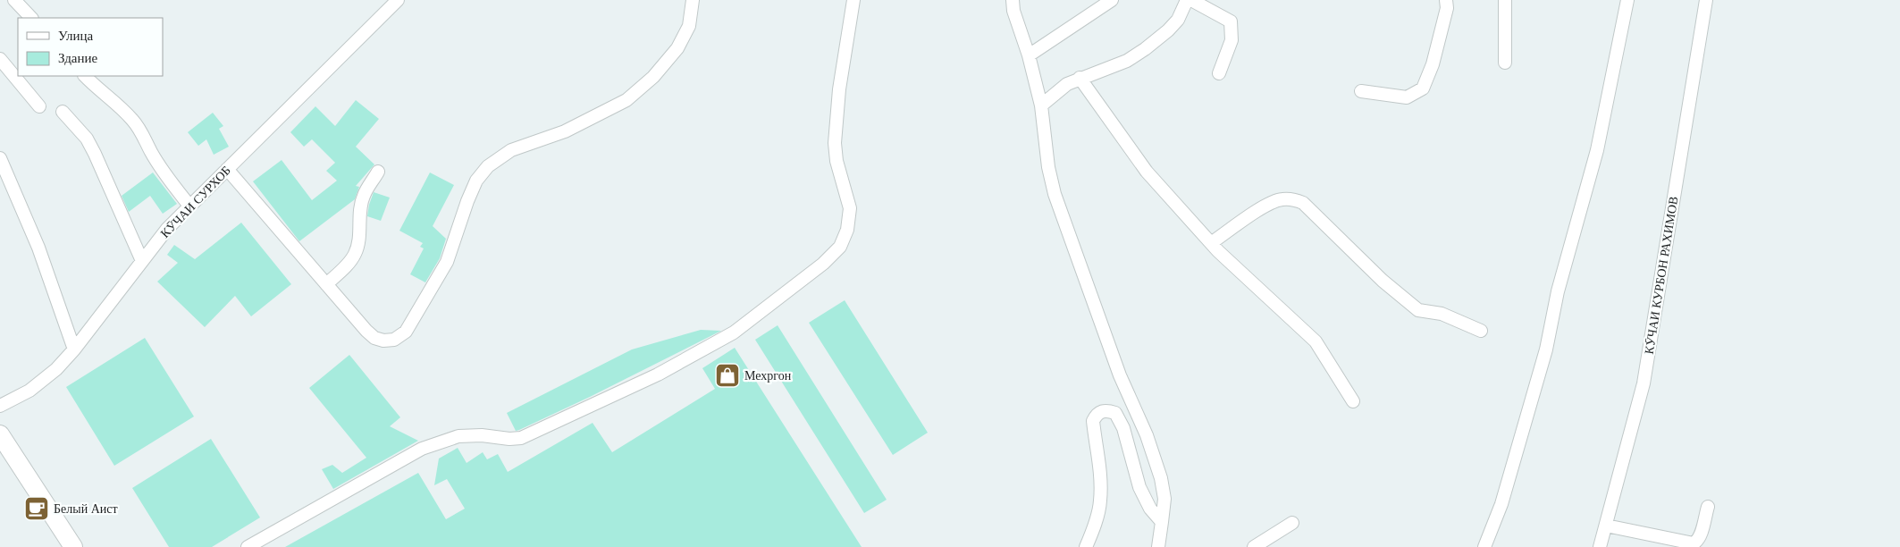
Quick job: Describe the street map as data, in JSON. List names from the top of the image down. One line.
{"streets":{"street":["КӮЧАИ СУРХОБ","КӮЧАИ КУРБОН РАХИМОВ"]},"places":{"shop":["Мехргон"],"cafe":["Белый Аист"]},"legend":["Улица","Здание"]}
